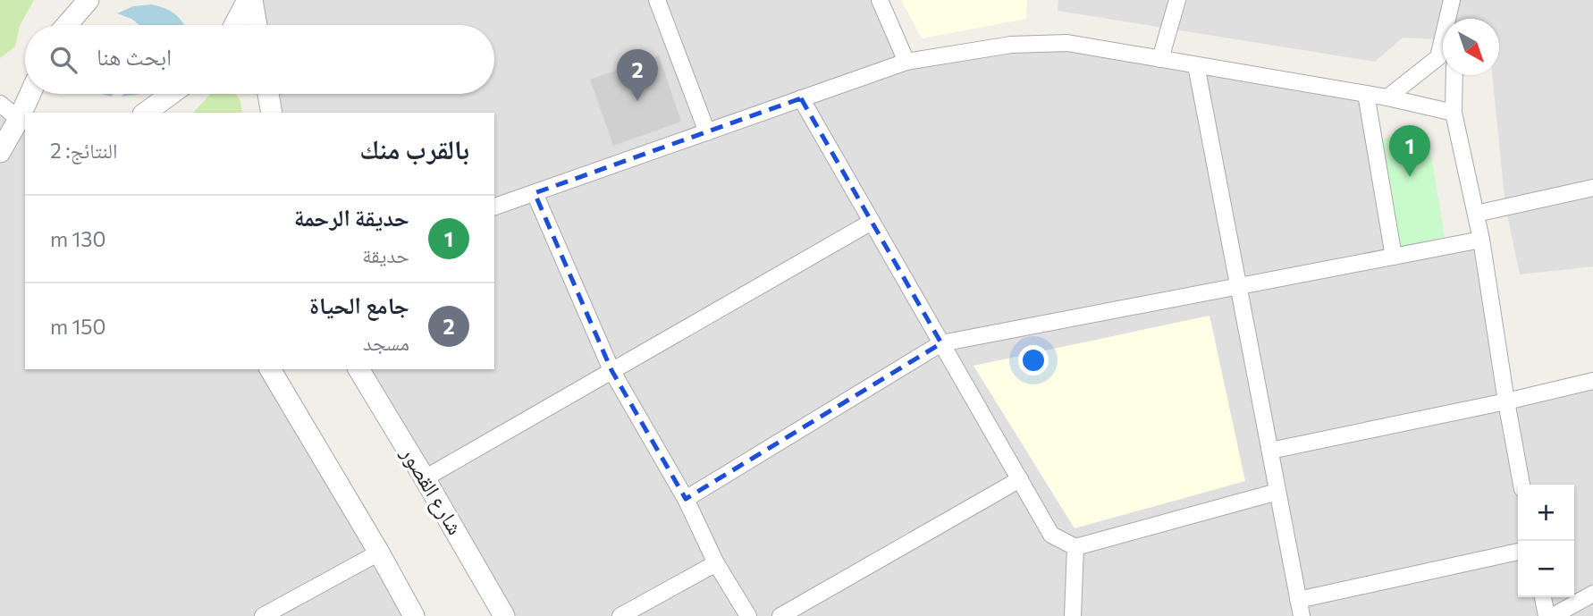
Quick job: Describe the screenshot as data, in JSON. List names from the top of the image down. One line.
{"streets":{"street":["شارع القصور"]},"north":"bottom right","page":{"search":"ابحث هنا","pins":["2","1"],"heading":["بالقرب منك","النتائج: 2"],"list":[{"mark":"1","name":"حديقة الرحمة","note":"حديقة","value":"130 m"},{"mark":"2","name":"جامع الحياة","note":"مسجد","value":"150 m"}],"map_buttons":["+","−"]}}
